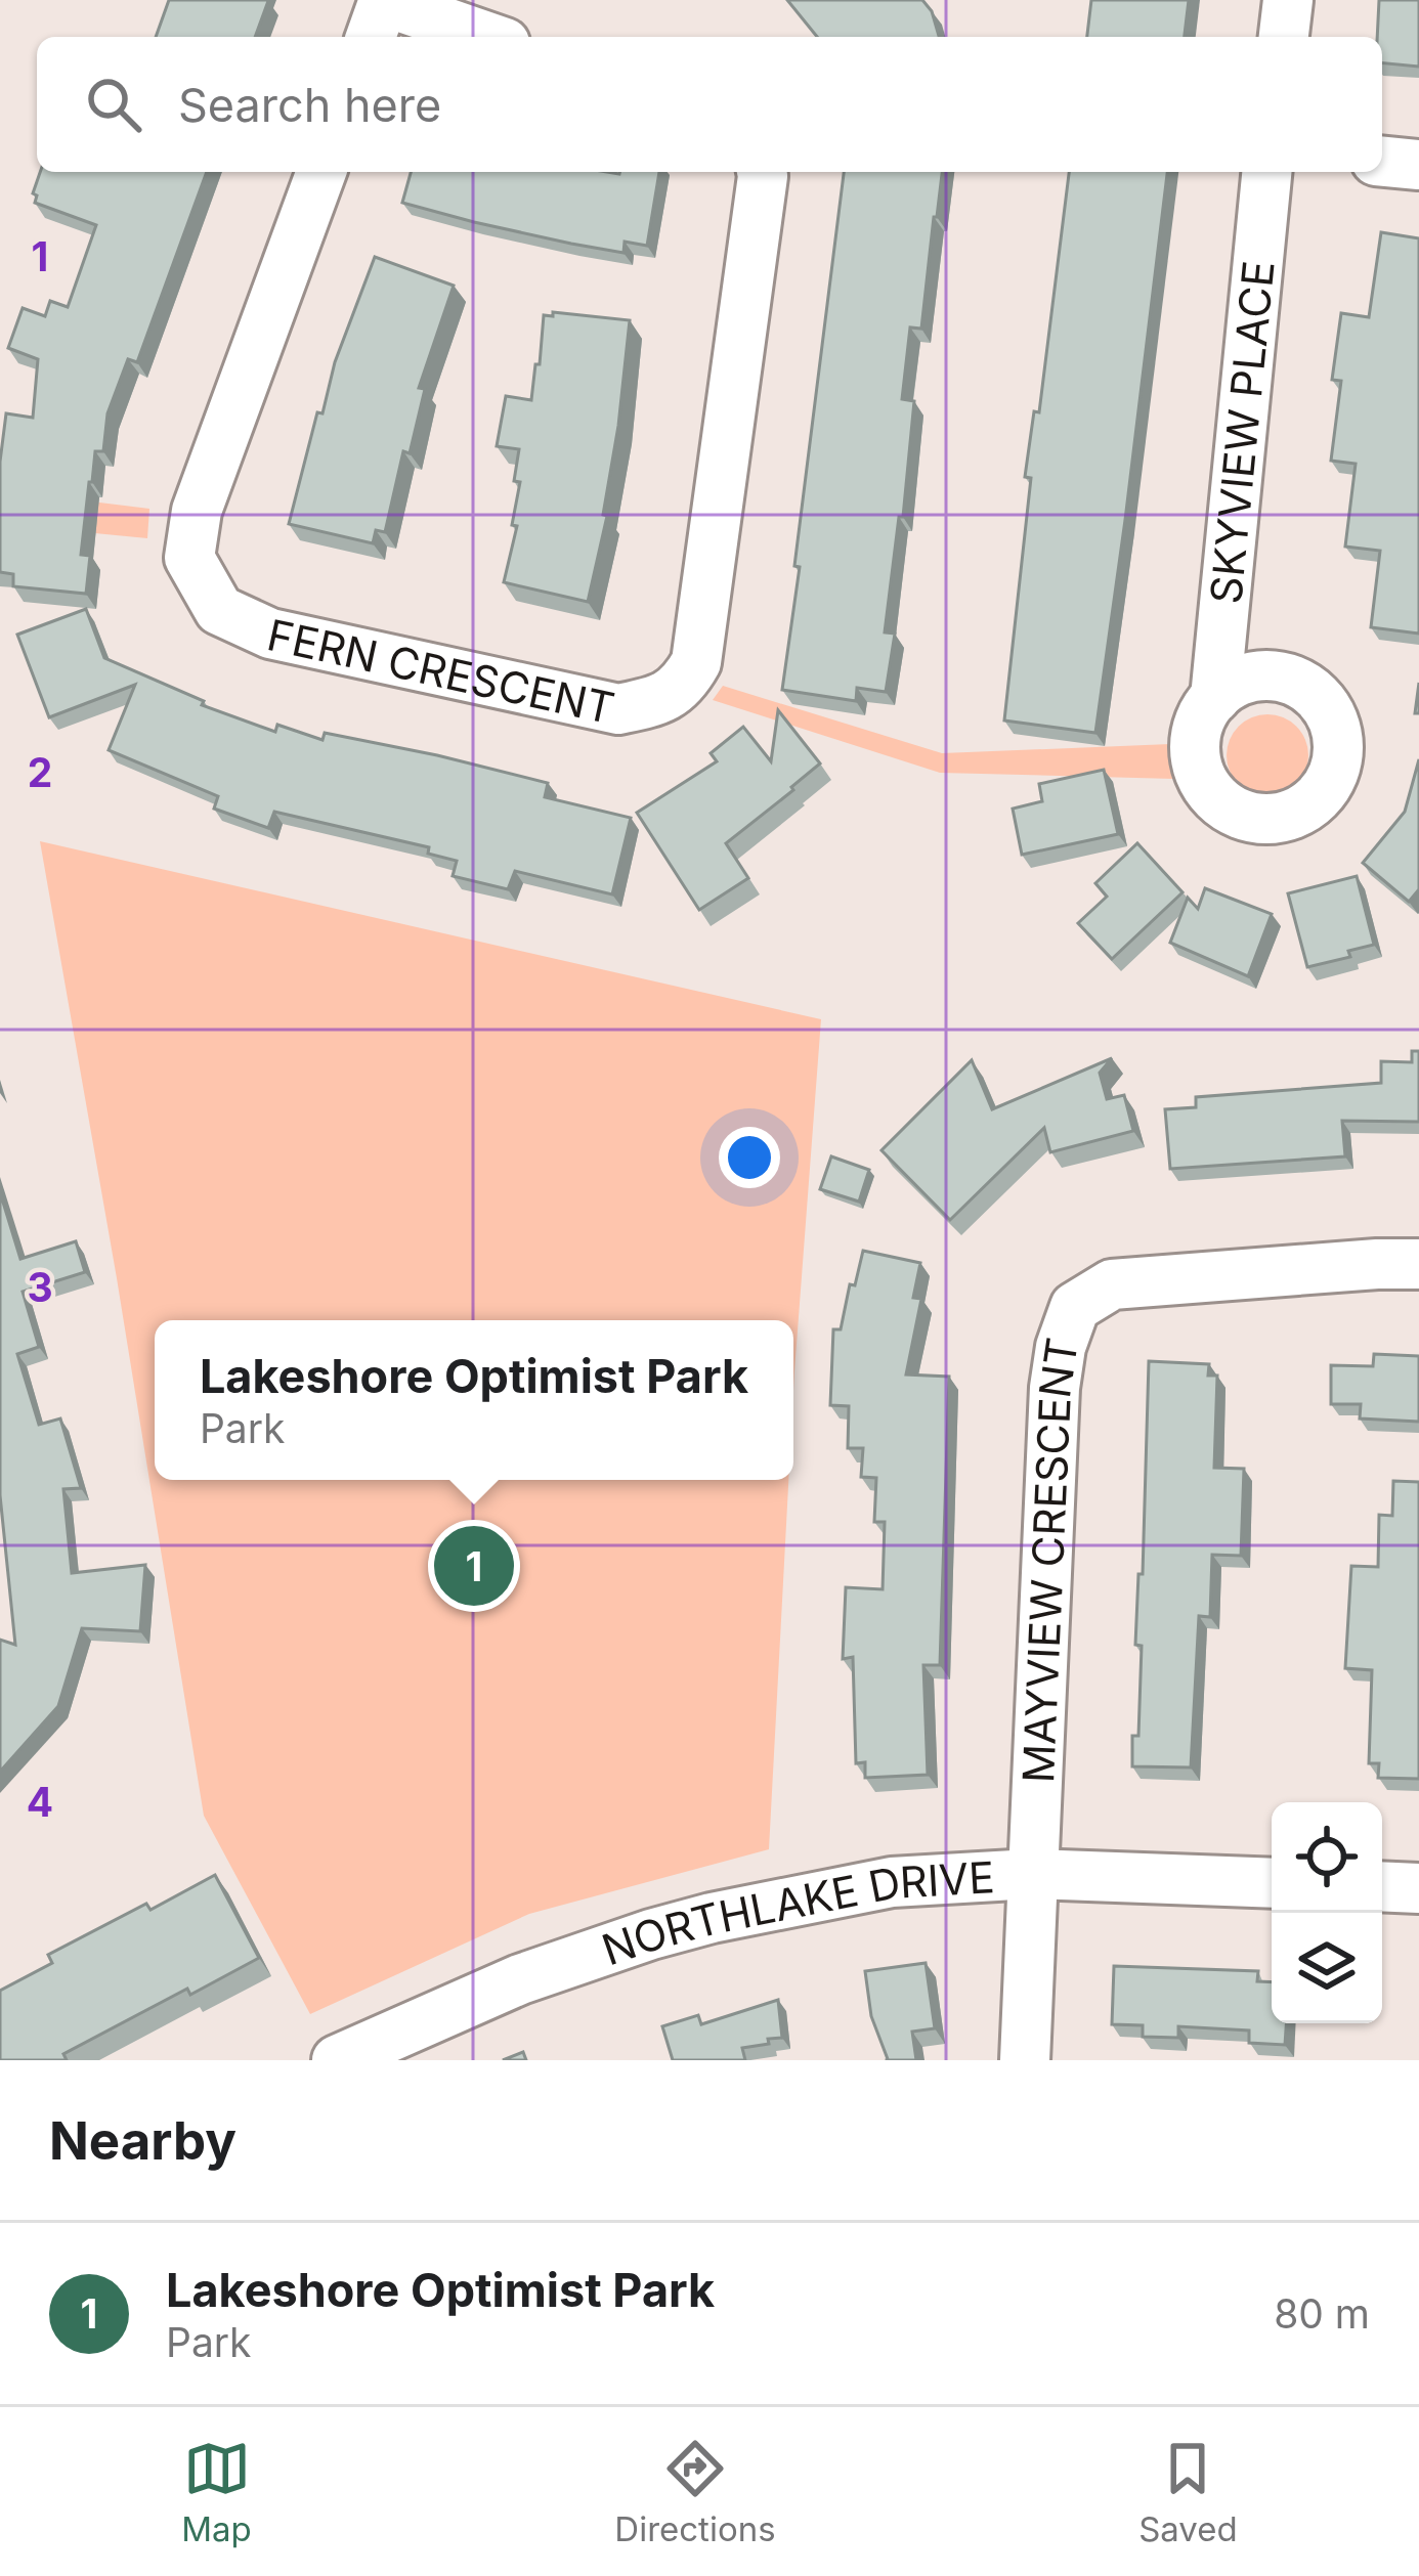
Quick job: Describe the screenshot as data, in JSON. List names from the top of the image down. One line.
{"streets":{"street":["SKYVIEW PLACE","FERN CRESCENT","MAYVIEW CRESCENT","NORTHLAKE DRIVE"]},"crossings":[["MAYVIEW CRESCENT","NORTHLAKE DRIVE"]],"page":{"search":"Search here","popup":["Lakeshore Optimist Park","Park"],"pins":"1","heading":"Nearby","list":[{"mark":"1","name":"Lakeshore Optimist Park","note":"Park","value":"80 m"}],"nav":["Map","Directions","Saved"]},"grid":{"rows":["1","2","3","4"]}}
